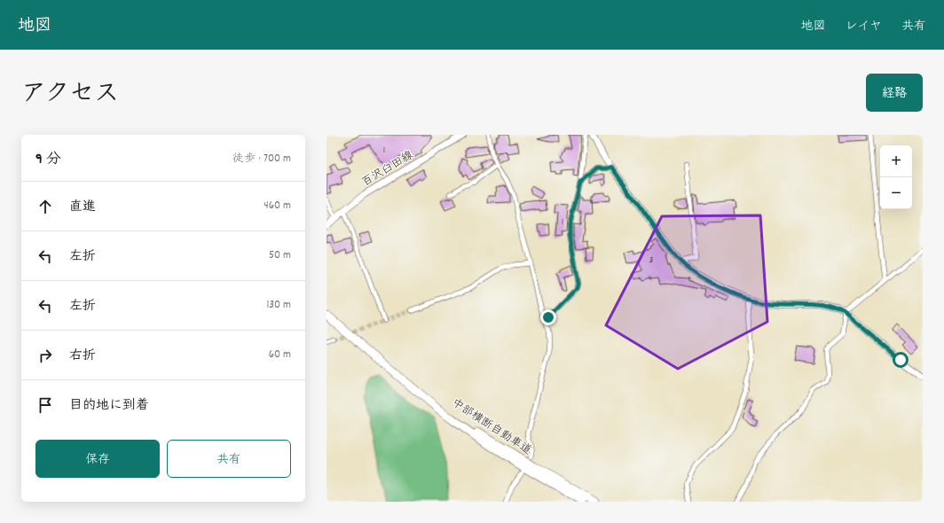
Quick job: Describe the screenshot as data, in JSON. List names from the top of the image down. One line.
{"streets":{"highway":["中部横断自動車道"],"main road":["百沢臼田線"]},"house_numbers":["1","1","3"],"page":{"header":"地図","nav":["地図","レイヤ","共有"],"title":"アクセス","buttons":["経路",["保存","共有"]],"heading":["9 分","徒歩 · 700 m"],"map_buttons":["+","−"],"list":[["直進","460 m"],["左折","50 m"],["左折","130 m"],["右折","60 m"],"目的地に到着"]}}
